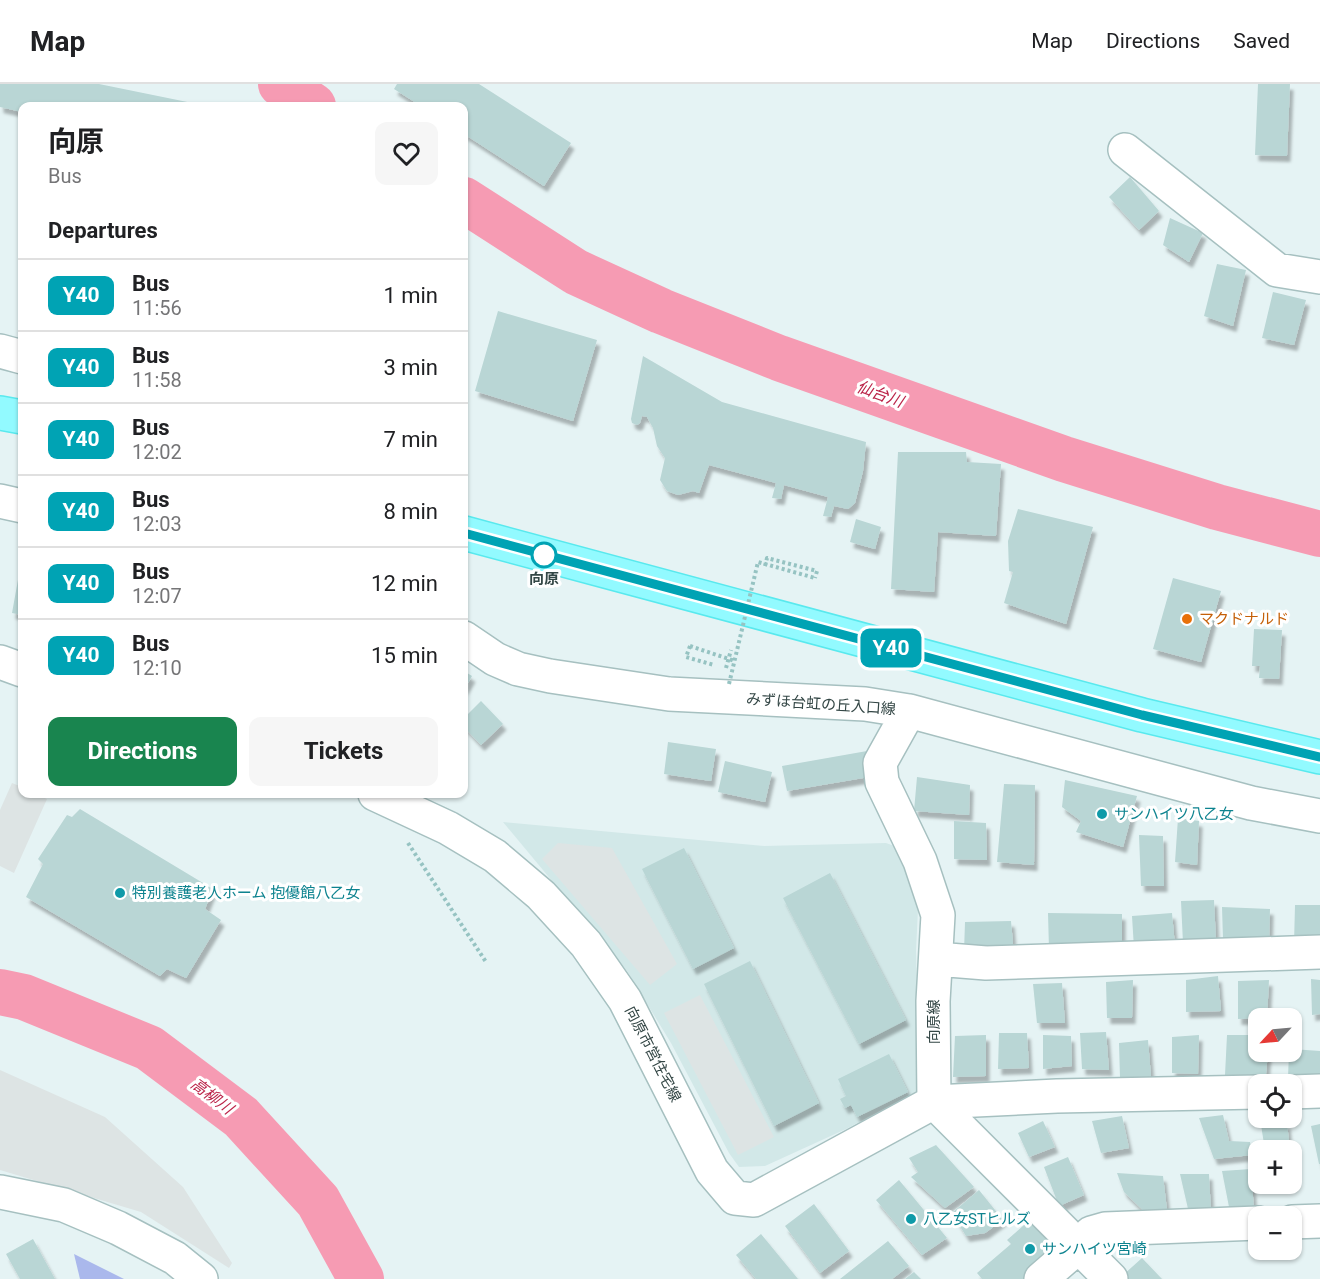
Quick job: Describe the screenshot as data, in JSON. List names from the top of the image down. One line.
{"streets":{"street":["みずほ台虹の丘入口線","向原線","向原市営住宅線"]},"crossings":[["みずほ台虹の丘入口線","向原線"],["向原線","向原市営住宅線"]],"water":["仙台川","高柳川"],"places":["向原","マクドナルド","サンハイツ八乙女","特別養護老人ホーム 抱優館八乙女","八乙女STヒルズ","サンハイツ宮崎"],"lines":["bus line Y40"],"north":"bottom left","page":{"header":"Map","nav":["Map","Directions","Saved"],"on_map":"Y40","heading":[["向原","Bus"],"Departures"],"list":[{"mark":"Y40","name":"Bus","note":"11:56","value":"1 min"},{"mark":"Y40","name":"Bus","note":"11:58","value":"3 min"},{"mark":"Y40","name":"Bus","note":"12:02","value":"7 min"},{"mark":"Y40","name":"Bus","note":"12:03","value":"8 min"},{"mark":"Y40","name":"Bus","note":"12:07","value":"12 min"},{"mark":"Y40","name":"Bus","note":"12:10","value":"15 min"}],"buttons":["Directions","Tickets"],"map_buttons":["+","−"]}}
